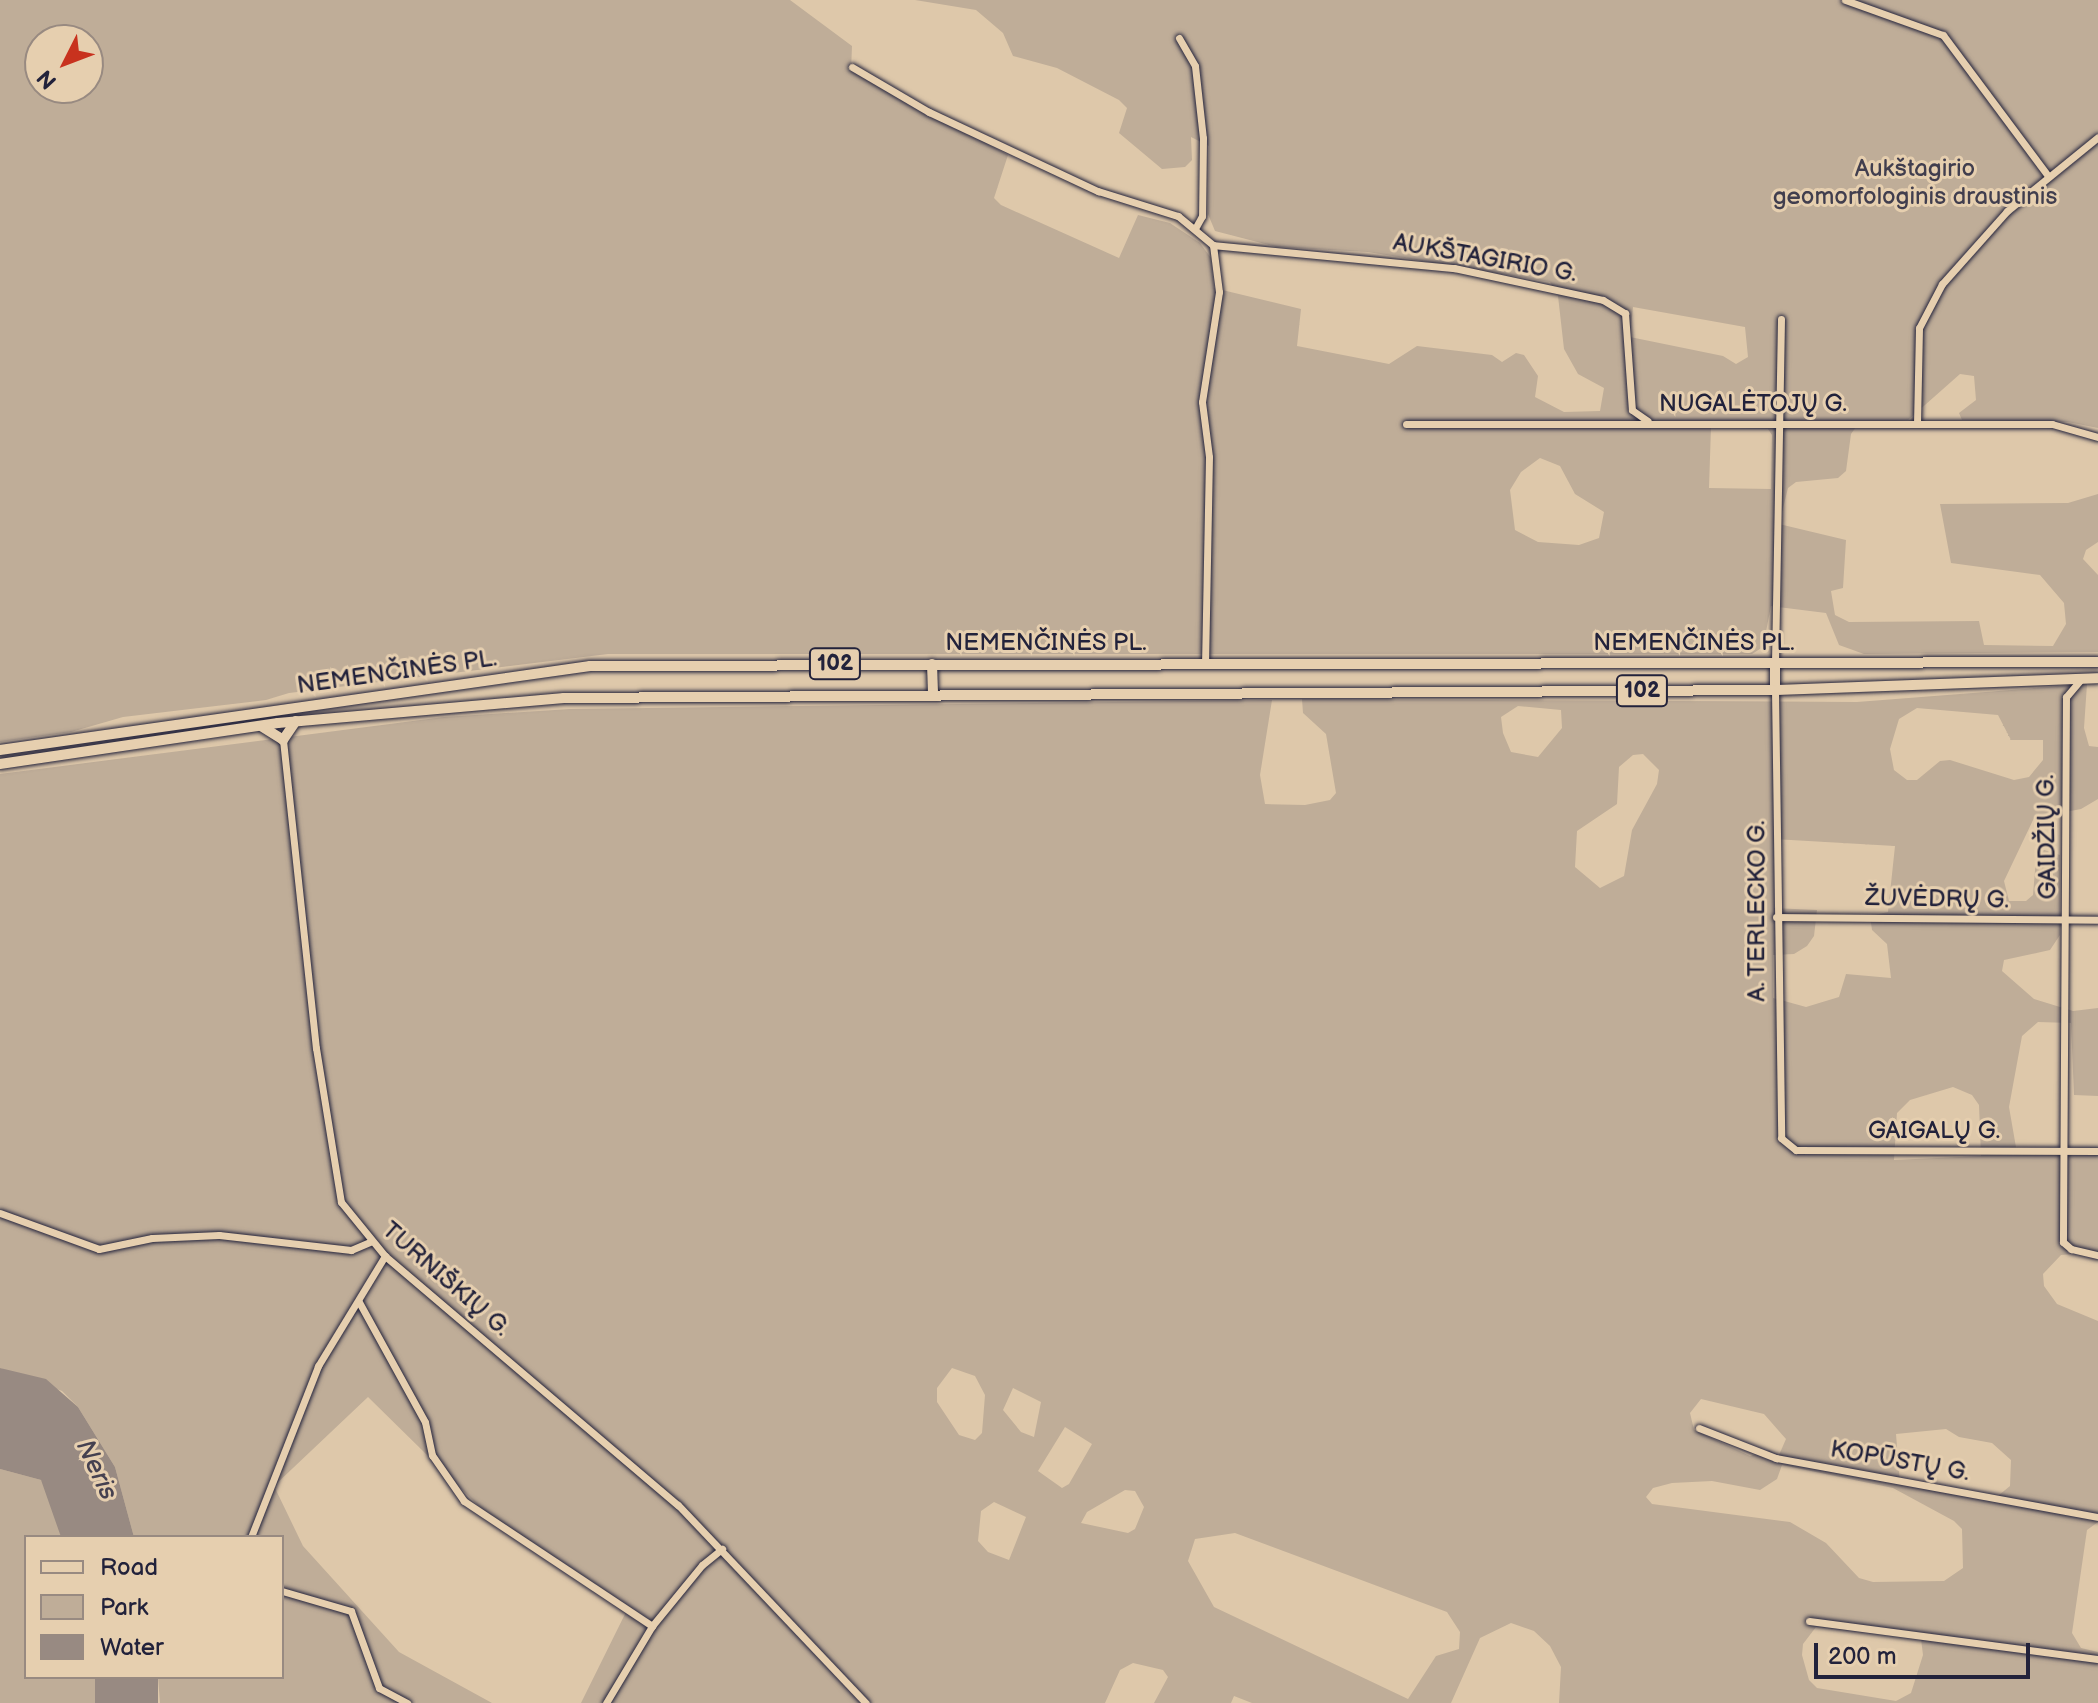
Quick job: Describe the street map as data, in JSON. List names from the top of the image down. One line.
{"streets":{"main road":["NEMENČINĖS PL.","102"],"street":["AUKŠTAGIRIO G.","NUGALĖTOJŲ G.","GAIDŽIŲ G.","ŽUVĖDRŲ G.","A. TERLECKO G.","GAIGALŲ G.","TURNIŠKIŲ G.","KOPŪSTŲ G."]},"crossings":[["AUKŠTAGIRIO G.","NUGALĖTOJŲ G."],["NEMENČINĖS PL.","A. TERLECKO G."],["GAIDŽIŲ G.","ŽUVĖDRŲ G."],["GAIDŽIŲ G.","GAIGALŲ G."],["ŽUVĖDRŲ G.","A. TERLECKO G."],["A. TERLECKO G.","GAIGALŲ G."]],"water":["Neris"],"parks":["Aukštagirio geomorfologinis draustinis"],"legend":["Road","Park","Water"],"scale_bar":"200 m","north":"bottom left"}
